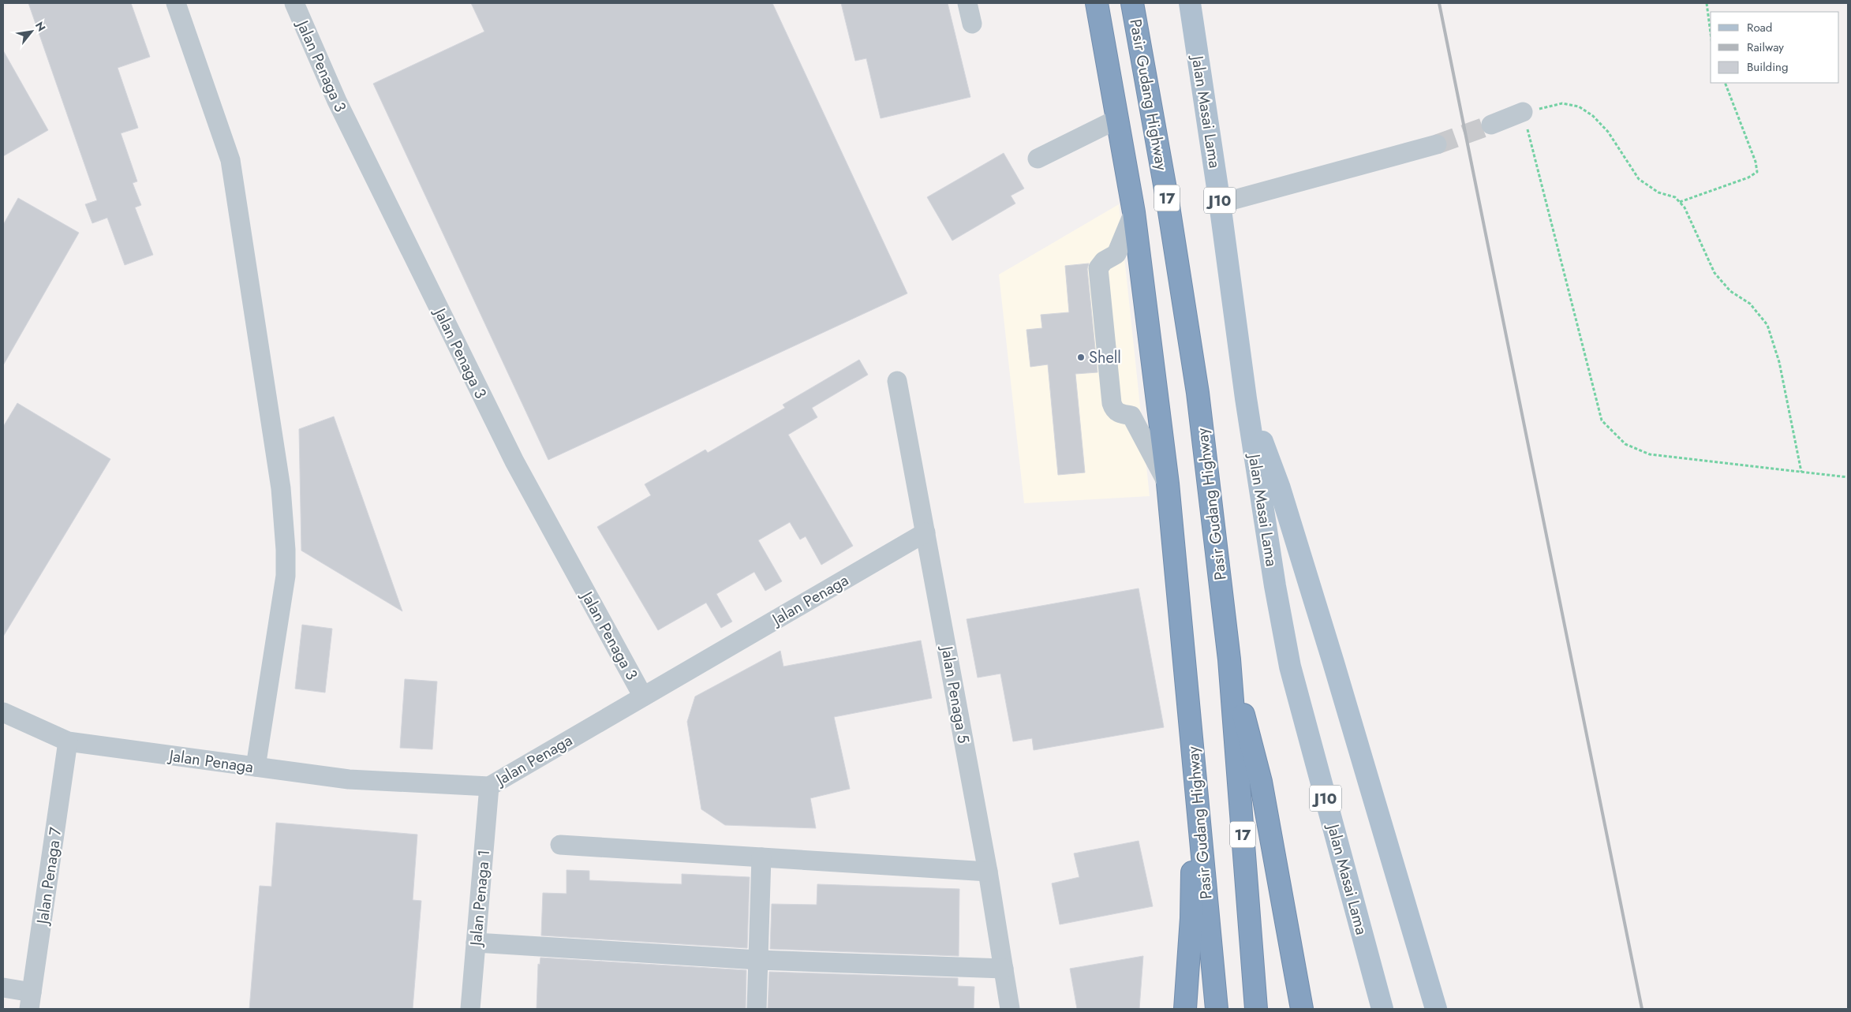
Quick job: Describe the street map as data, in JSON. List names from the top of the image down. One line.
{"streets":{"highway":["Pasir Gudang Highway","17"],"main road":["Jalan Masai Lama","J10"],"street":["Jalan Penaga 3","Jalan Penaga","Jalan Penaga 5","Jalan Penaga 7","Jalan Penaga 1"]},"crossings":[["Jalan Penaga 3","Jalan Penaga"],["Jalan Penaga","Jalan Penaga 5"],["Jalan Penaga","Jalan Penaga 7"],["Jalan Penaga","Jalan Penaga 1"]],"places":["Shell"],"legend":["Road","Railway","Building"],"north":"top right"}
